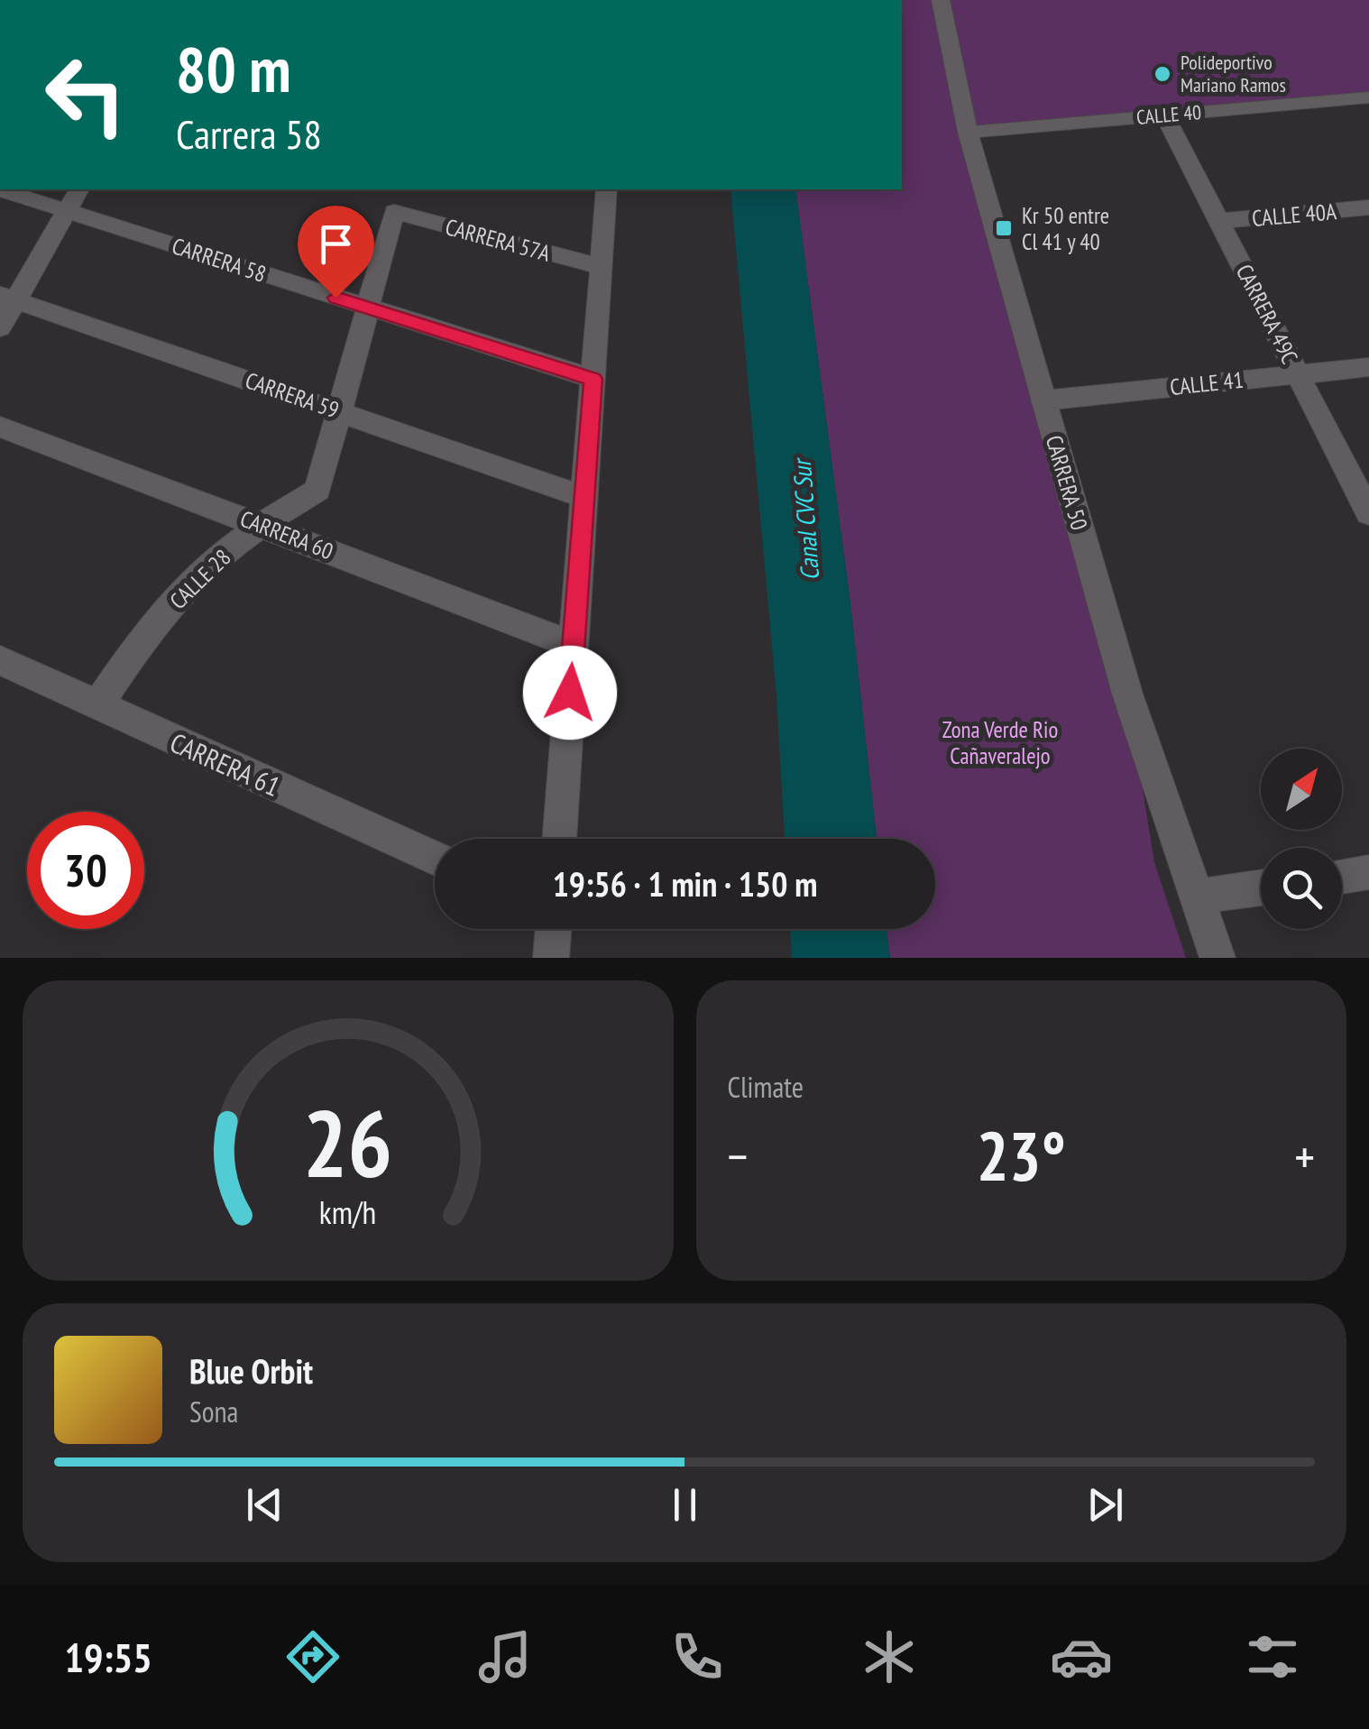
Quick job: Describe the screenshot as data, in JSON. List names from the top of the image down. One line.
{"streets":{"street":["CALLE 40","CALLE 40A","CARRERA 57A","CARRERA 58","CARRERA 49C","CALLE 41","CARRERA 59","CARRERA 50","CARRERA 60","CALLE 28","CARRERA 61"]},"crossings":[["CALLE 40","CARRERA 49C"],["CALLE 40","CARRERA 50"],["CALLE 40A","CARRERA 49C"],["CARRERA 57A","CALLE 28"],["CARRERA 58","CALLE 28"],["CARRERA 49C","CALLE 41"],["CALLE 41","CARRERA 50"],["CARRERA 59","CALLE 28"],["CARRERA 60","CALLE 28"],["CALLE 28","CARRERA 61"]],"water":["Canal CVC Sur"],"parks":["Zona Verde Rio Cañaveralejo"],"places":{"other":["Polideportivo Mariano Ramos"],"transit":["Kr 50 entre Cl 41 y 40"]},"north":"top right","page":{"turn":["80 m","Carrera 58"],"limit":"30","trip":"19:56 · 1 min · 150 m","tile":"Climate","heat":["−","23°","+"],"song":["Blue Orbit","Sona"],"tabs":"19:55","gauge":["26","km/h"]}}
